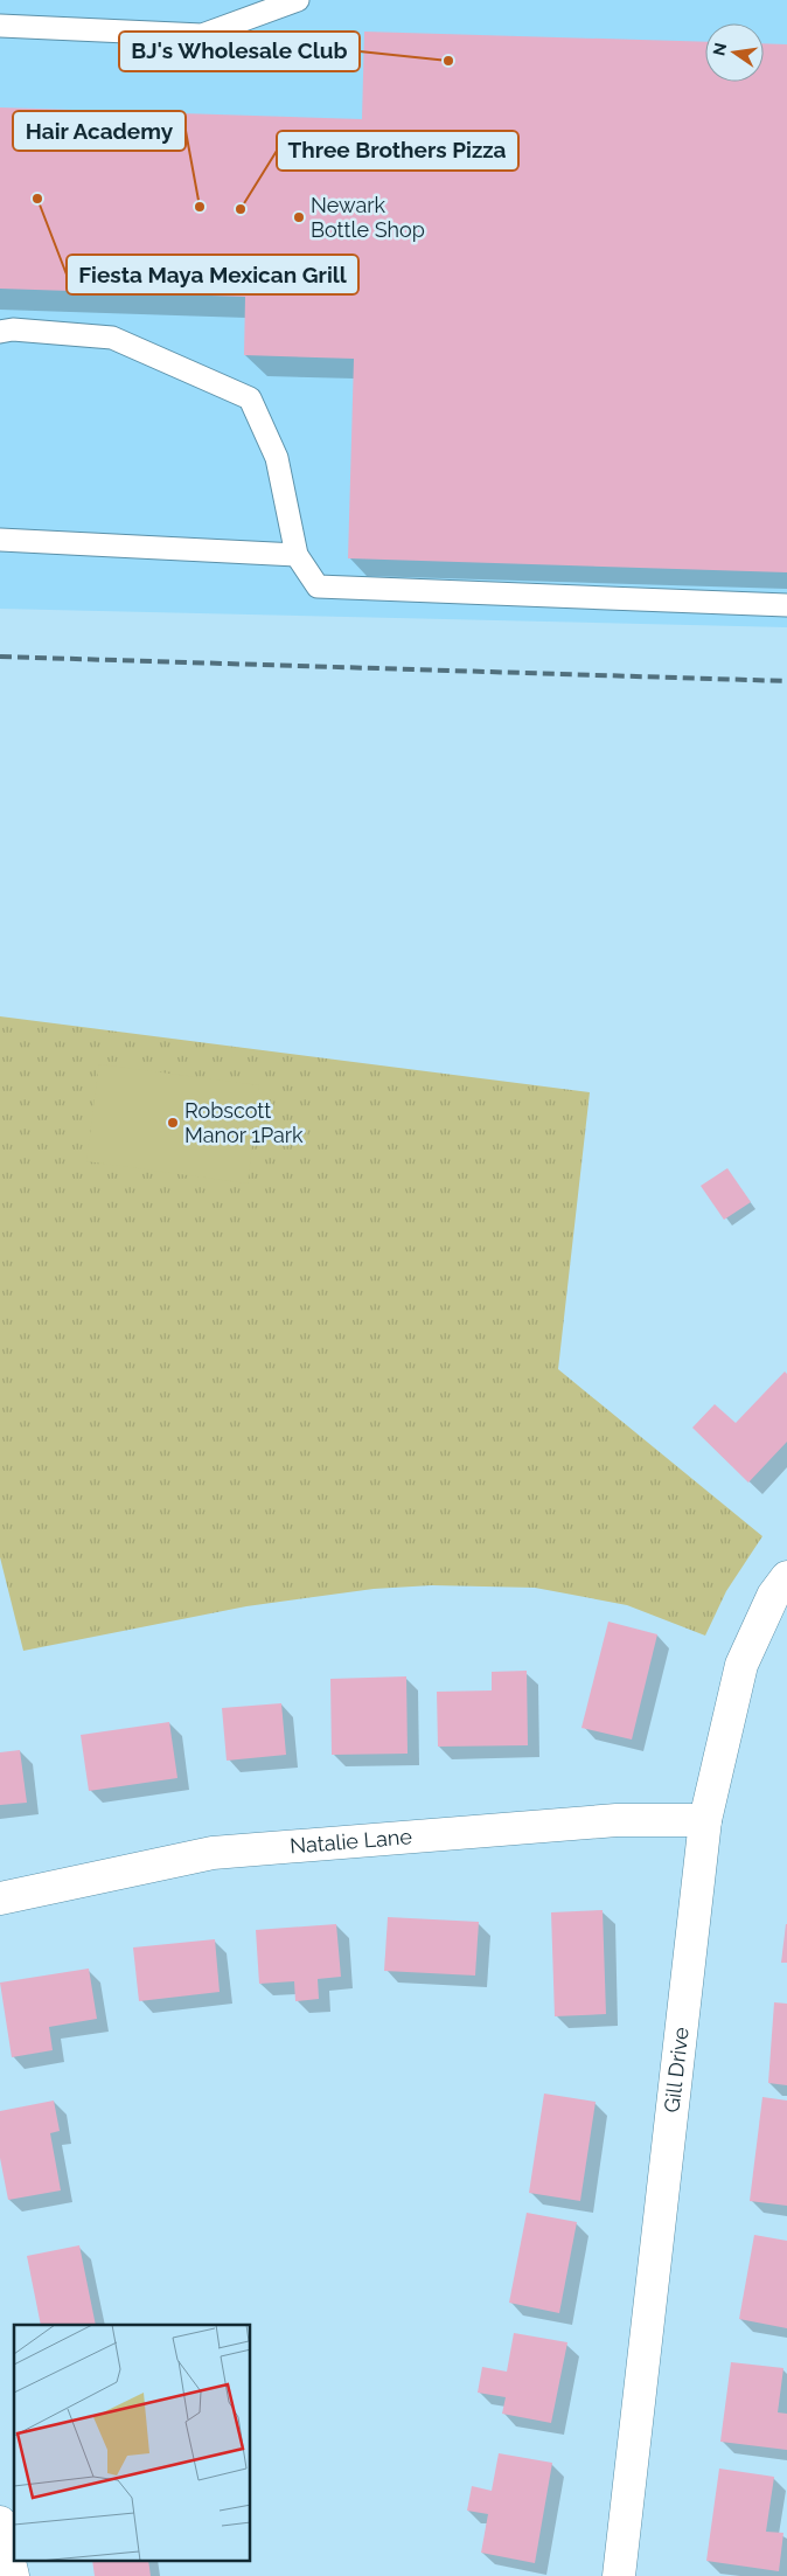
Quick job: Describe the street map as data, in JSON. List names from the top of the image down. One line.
{"streets":{"street":["Natalie Lane","Gill Drive"]},"crossings":[["Natalie Lane","Gill Drive"]],"places":["BJ's Wholesale Club","Fiesta Maya Mexican Grill","Hair Academy","Three Brothers Pizza","Newark Bottle Shop","Robscott Manor 1Park"],"north":"left"}
